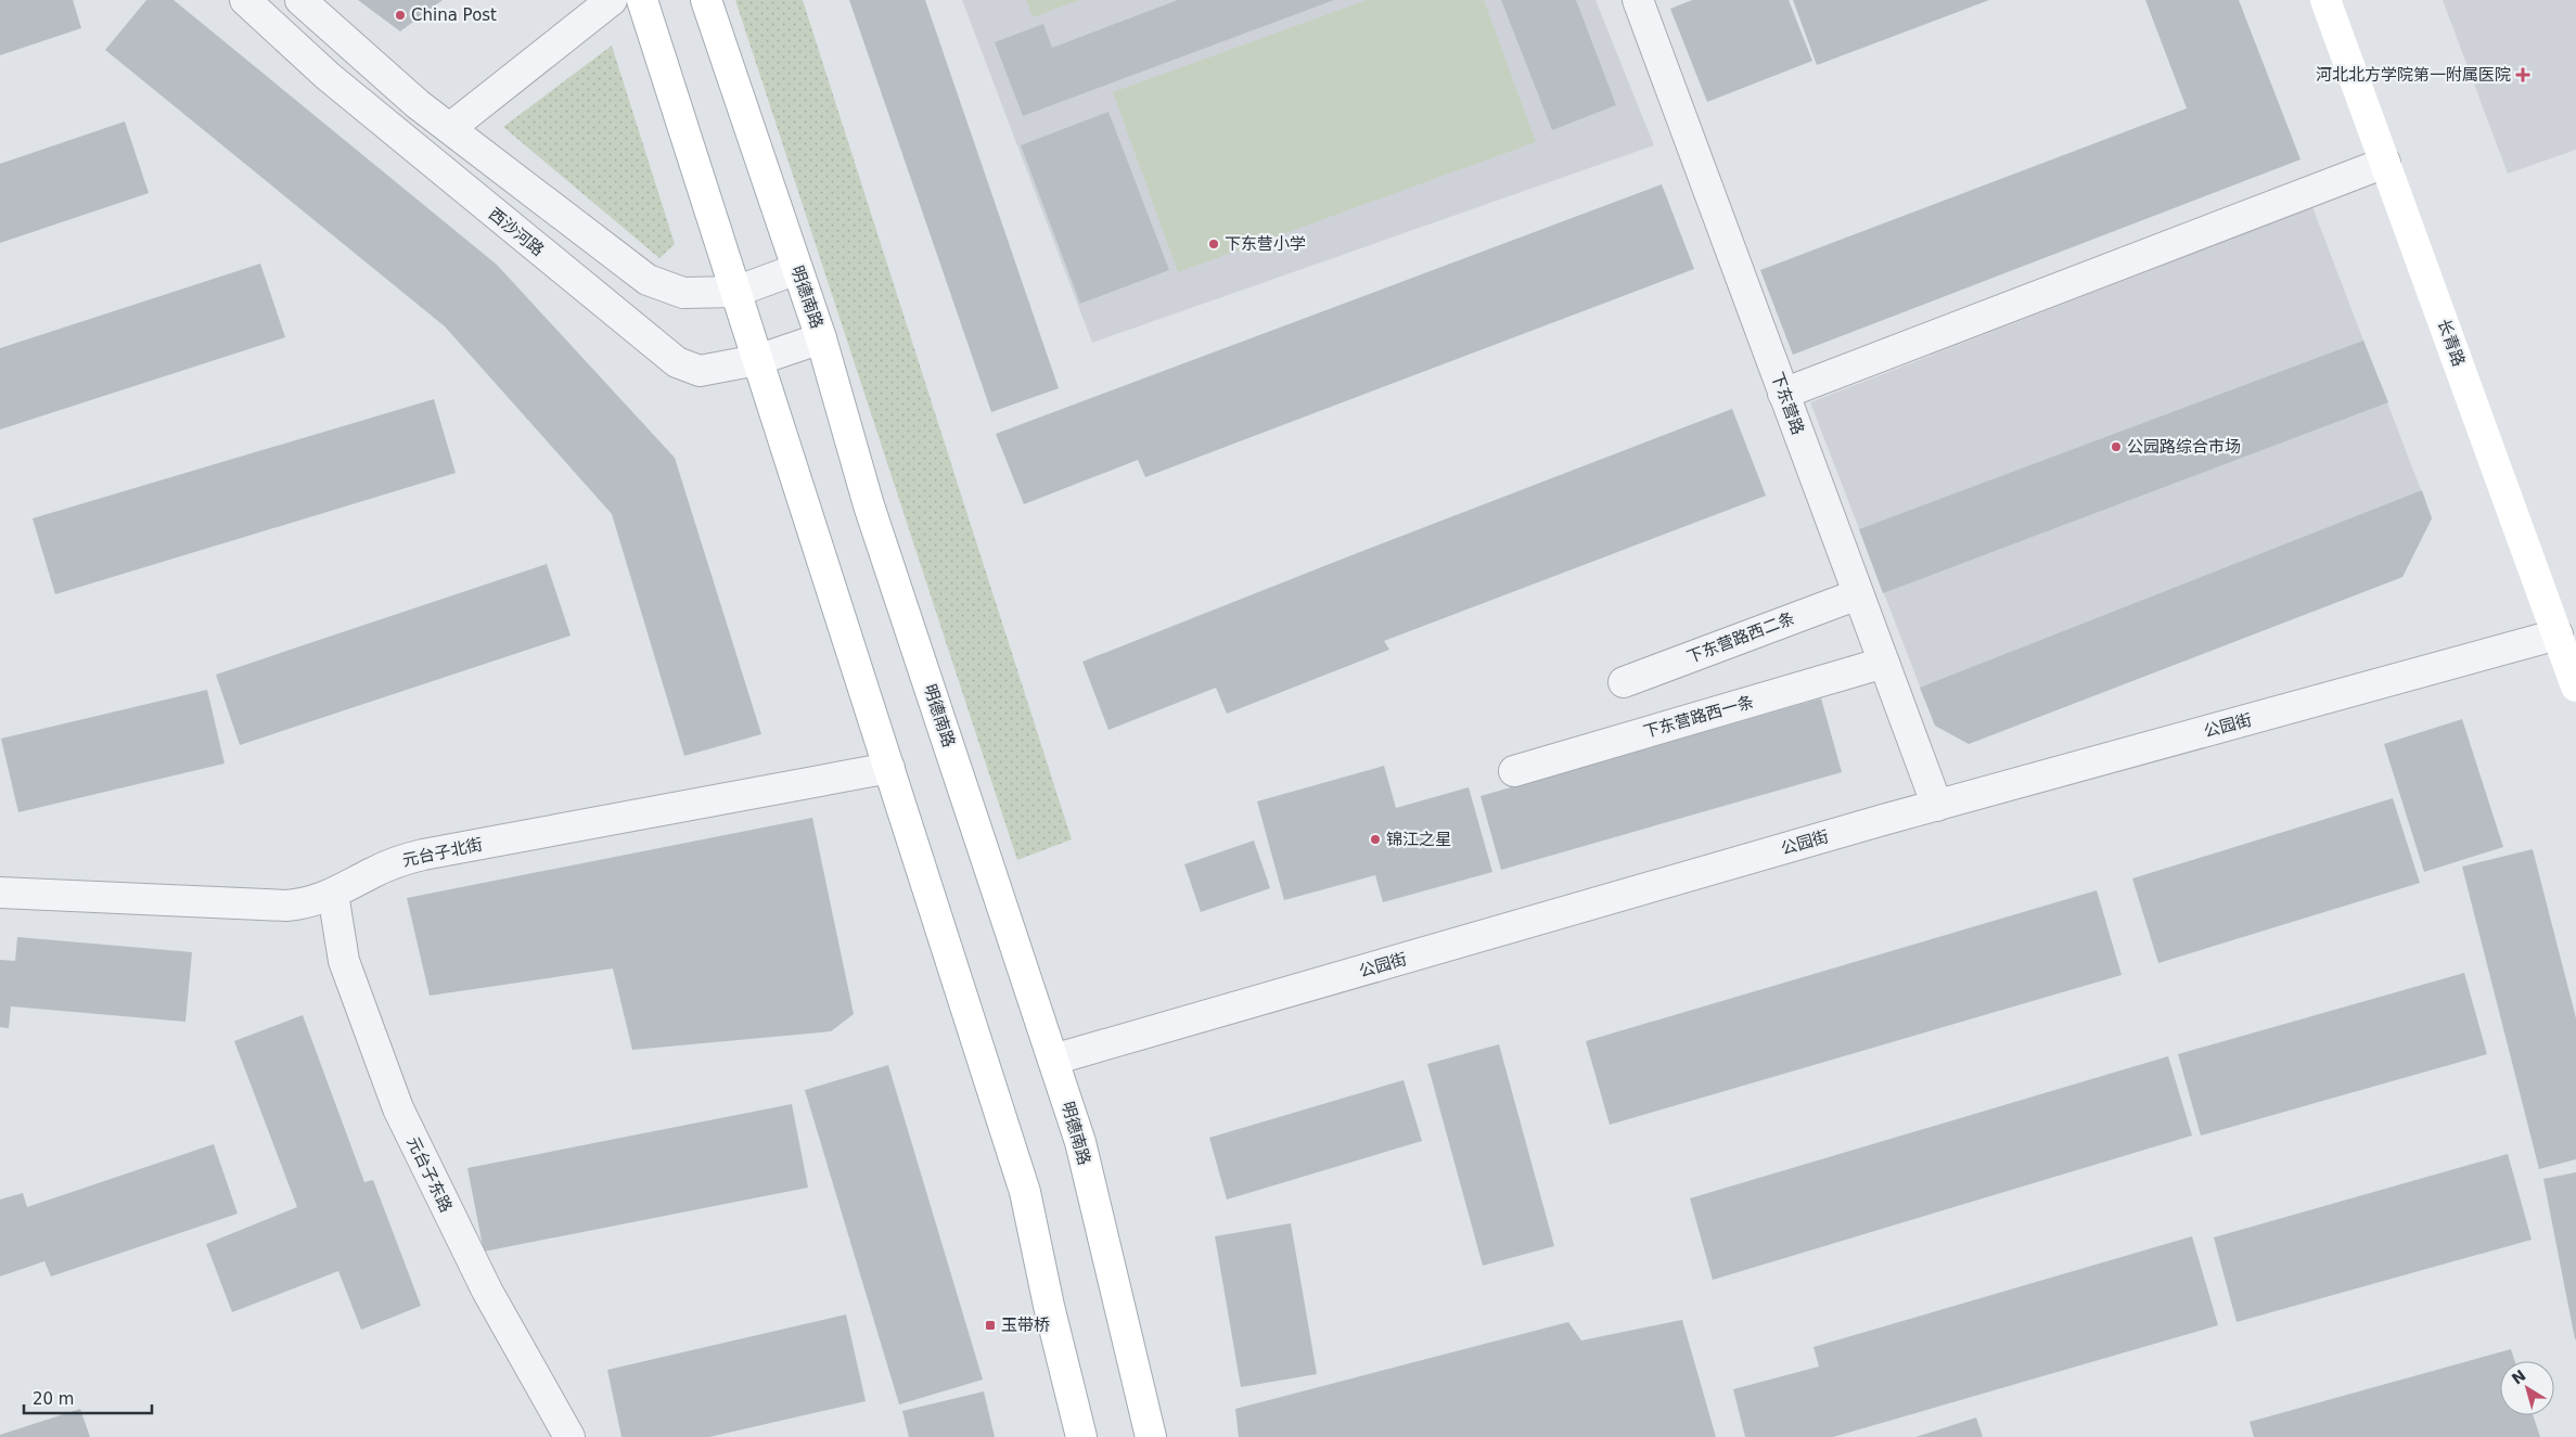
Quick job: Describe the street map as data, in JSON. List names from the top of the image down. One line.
{"streets":{"main road":["明德南路","长青路"],"street":["西沙河路","下东营路","下东营路西二条","下东营路西一条","公园街","元台子北街","元台子东路"]},"crossings":[["西沙河路","明德南路"],["明德南路","公园街"],["长青路","公园街"],["下东营路","下东营路西二条"],["下东营路","下东营路西一条"],["下东营路","公园街"],["元台子北街","元台子东路"]],"places":{"other":["China Post","下东营小学","公园路综合市场","锦江之星"],"health":["河北北方学院第一附属医院"],"transit":["玉带桥"]},"scale_bar":"20 m","north":"top left"}
